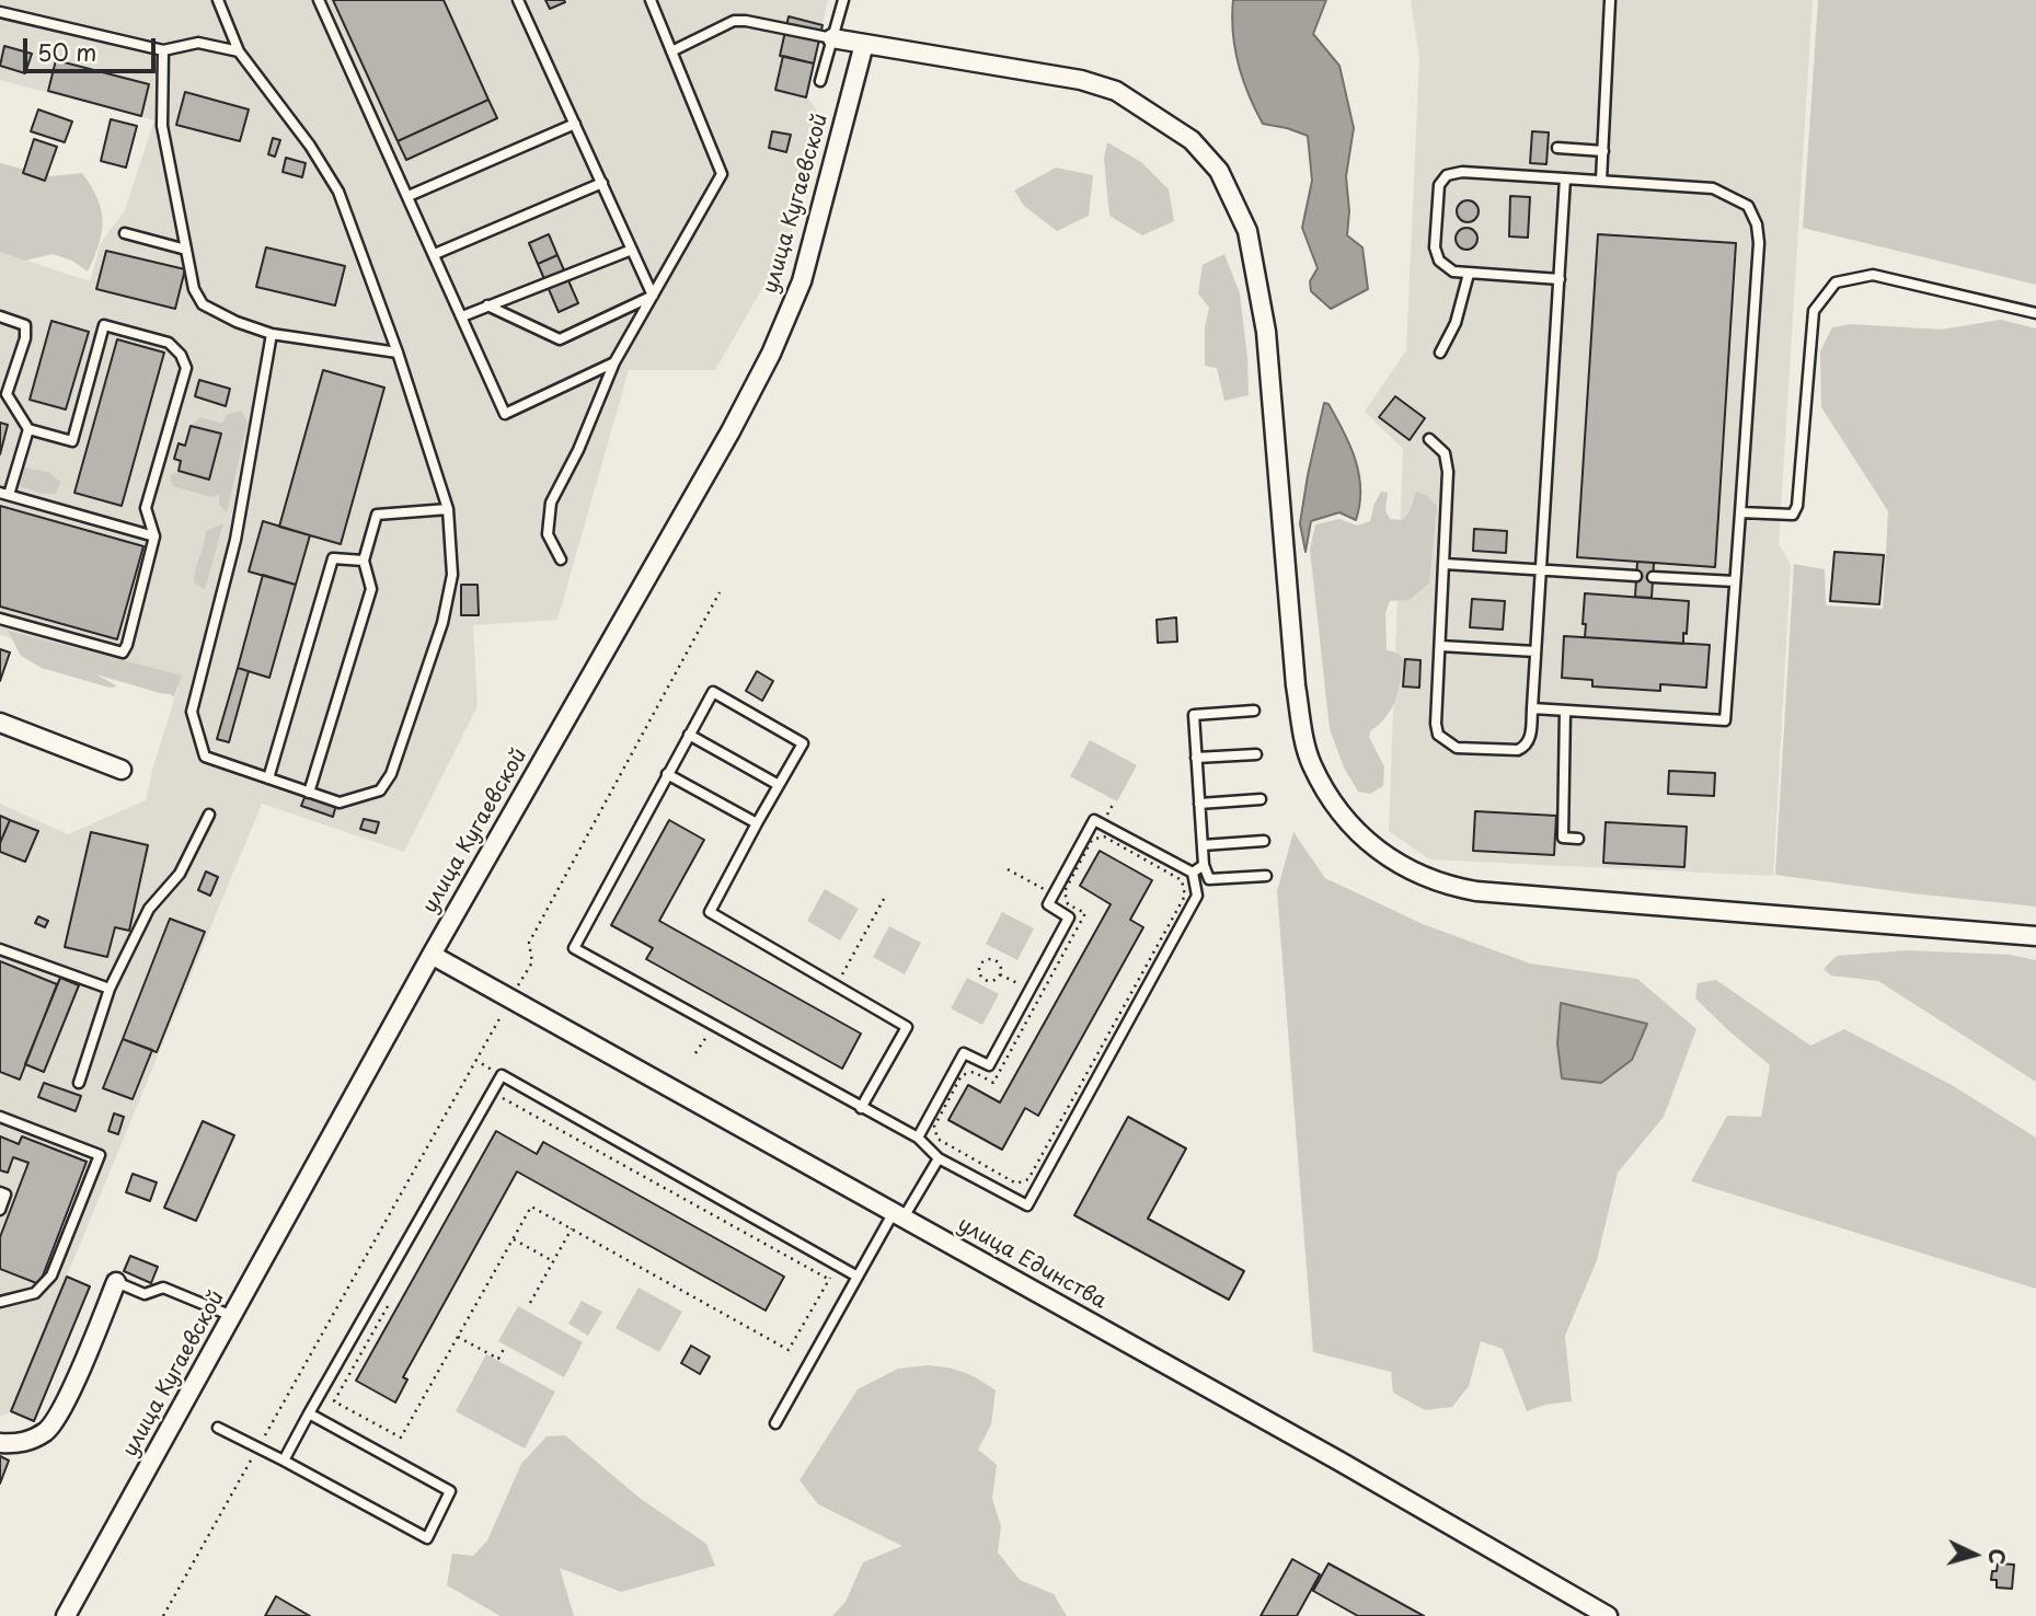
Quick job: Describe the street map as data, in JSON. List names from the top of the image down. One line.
{"streets":{"street":["улица Кугаевской","улица Единства"]},"crossings":[["улица Кугаевской","улица Единства"]],"scale_bar":"50 m","north":"right"}
